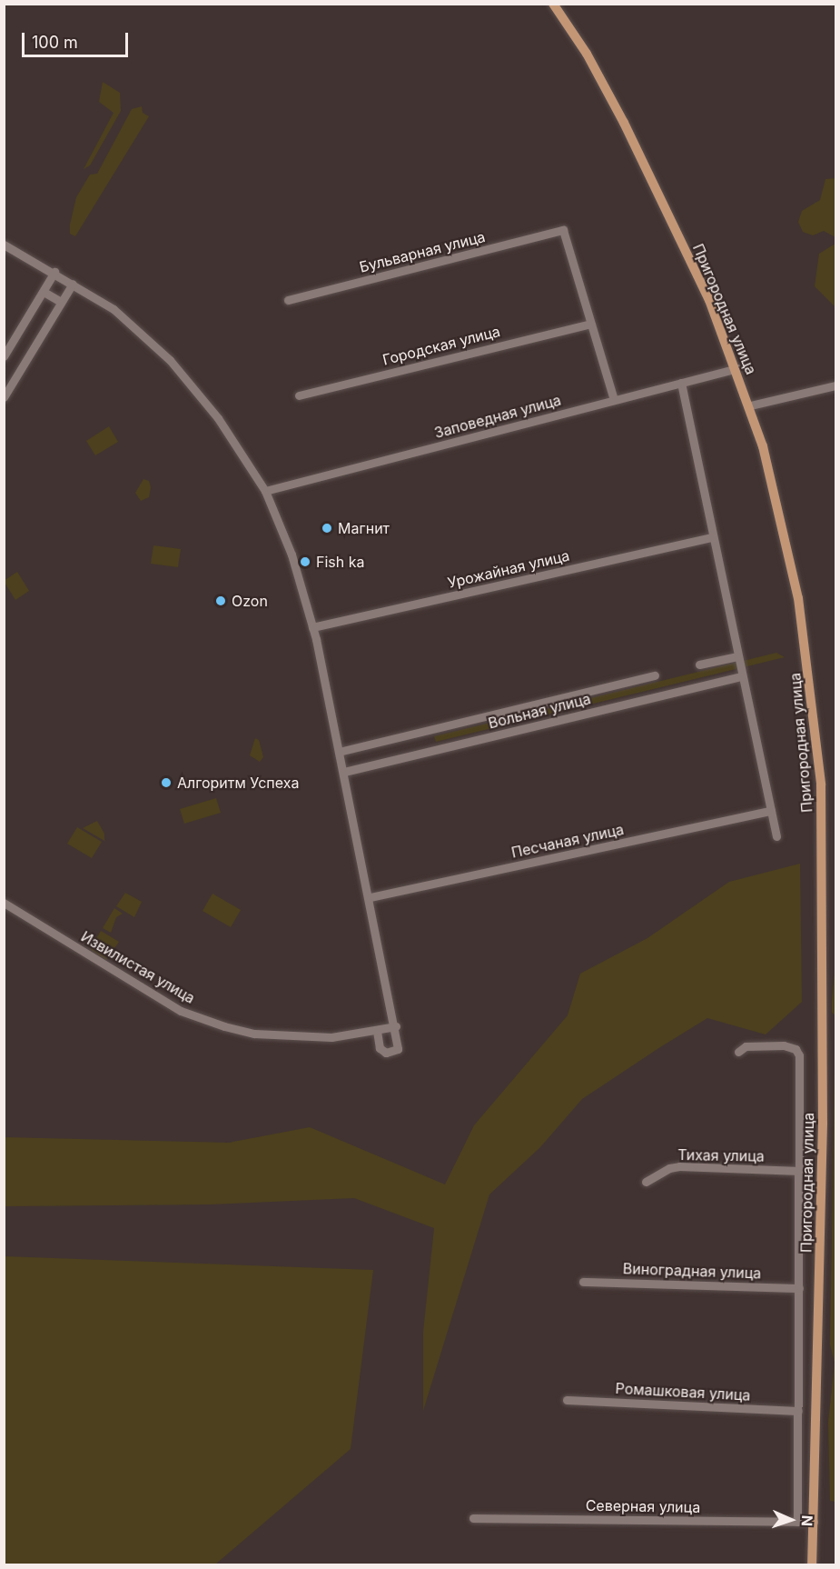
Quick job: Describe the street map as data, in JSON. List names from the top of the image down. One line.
{"streets":{"main road":["Пригородная улица"],"street":["Бульварная улица","Городская улица","Заповедная улица","Урожайная улица","Вольная улица","Песчаная улица","Извилистая улица","Тихая улица","Виноградная улица","Ромашковая улица","Северная улица"]},"crossings":[["Бульварная улица","Городская улица"],["Пригородная улица","Заповедная улица"],["Пригородная улица","Тихая улица"],["Пригородная улица","Виноградная улица"],["Пригородная улица","Ромашковая улица"],["Пригородная улица","Северная улица"]],"places":["Магнит","Fish ka","Ozon","Алгоритм Успеха"],"scale_bar":"100 m","north":"right"}
